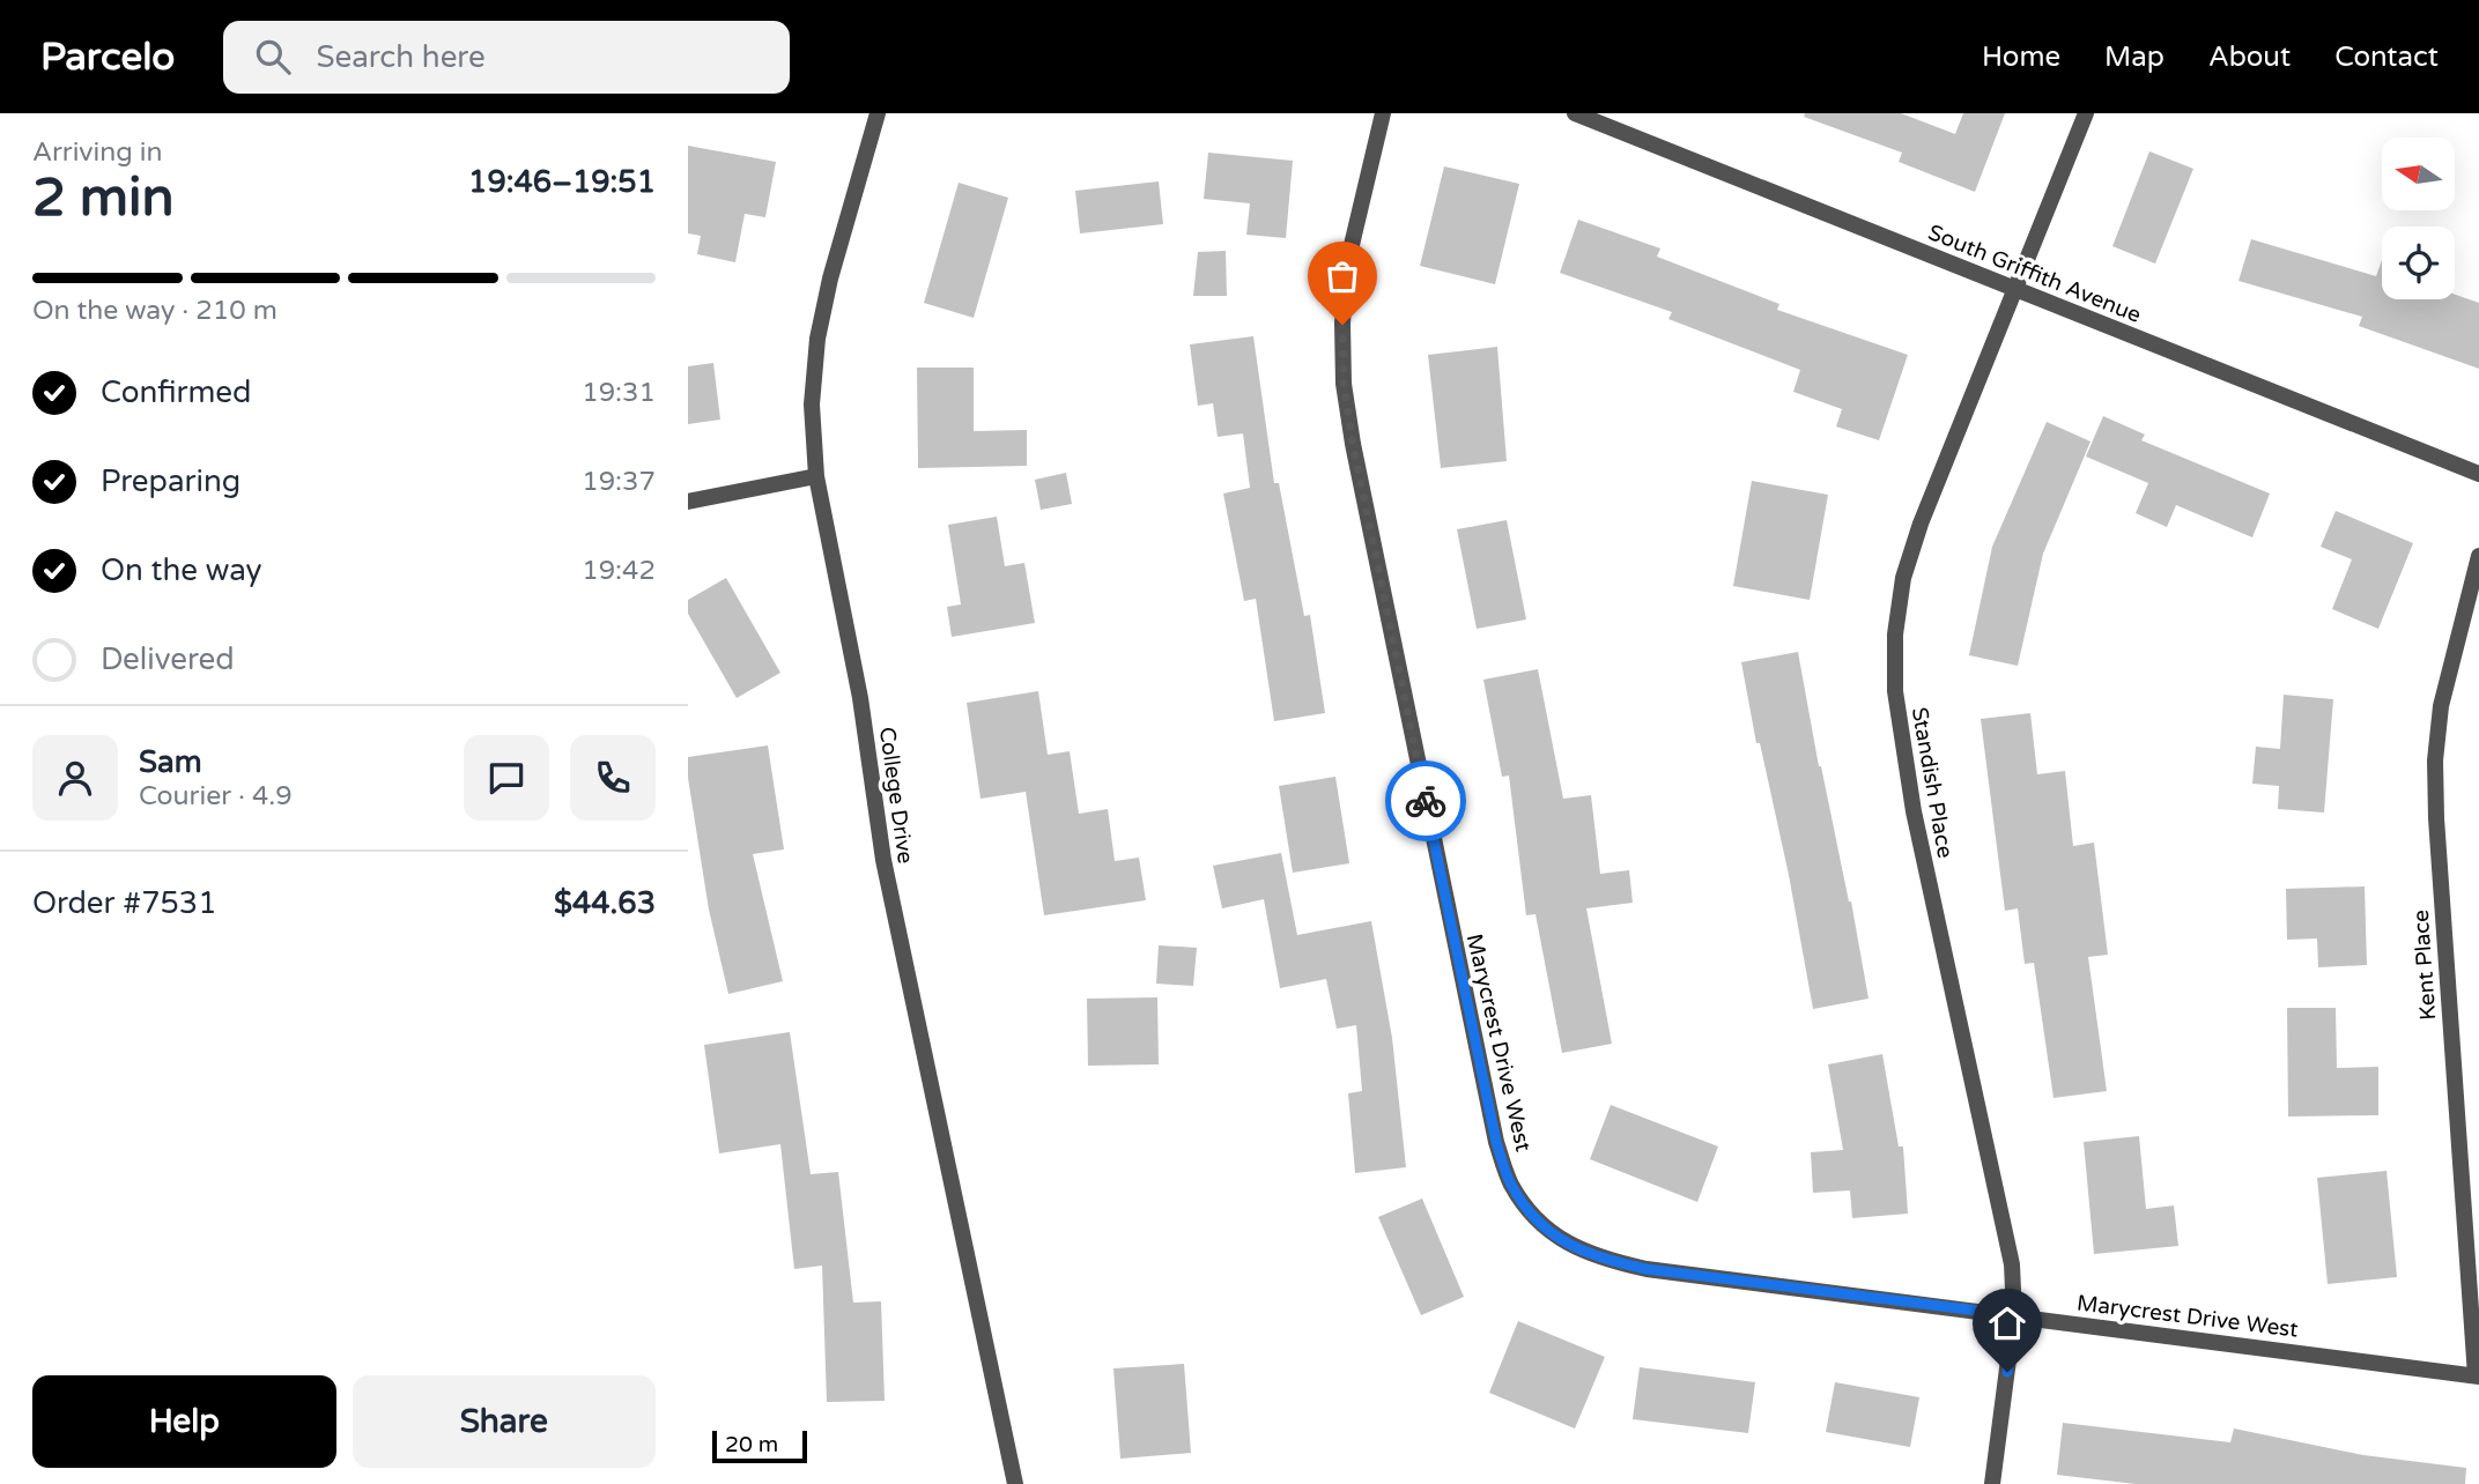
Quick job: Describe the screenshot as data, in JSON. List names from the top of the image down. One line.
{"streets":{"street":["South Griffith Avenue","Standish Place","College Drive","Kent Place","Marycrest Drive West"]},"crossings":[["South Griffith Avenue","Standish Place"],["Standish Place","Marycrest Drive West"],["Kent Place","Marycrest Drive West"]],"scale_bar":"20 m","north":"left","page":{"header":"Parcelo","search":"Search here","nav":["Home","Map","About","Contact"],"heading":["2 min","Arriving in","19:46–19:51"],"panel":["Sam","Courier · 4.9","Order #7531","$44.63"],"bar":"On the way · 210 m","list":[["Confirmed","19:31"],["Preparing","19:37"],["On the way","19:42"],"Delivered"],"buttons":["Help","Share"],"scale":"20 m"}}
